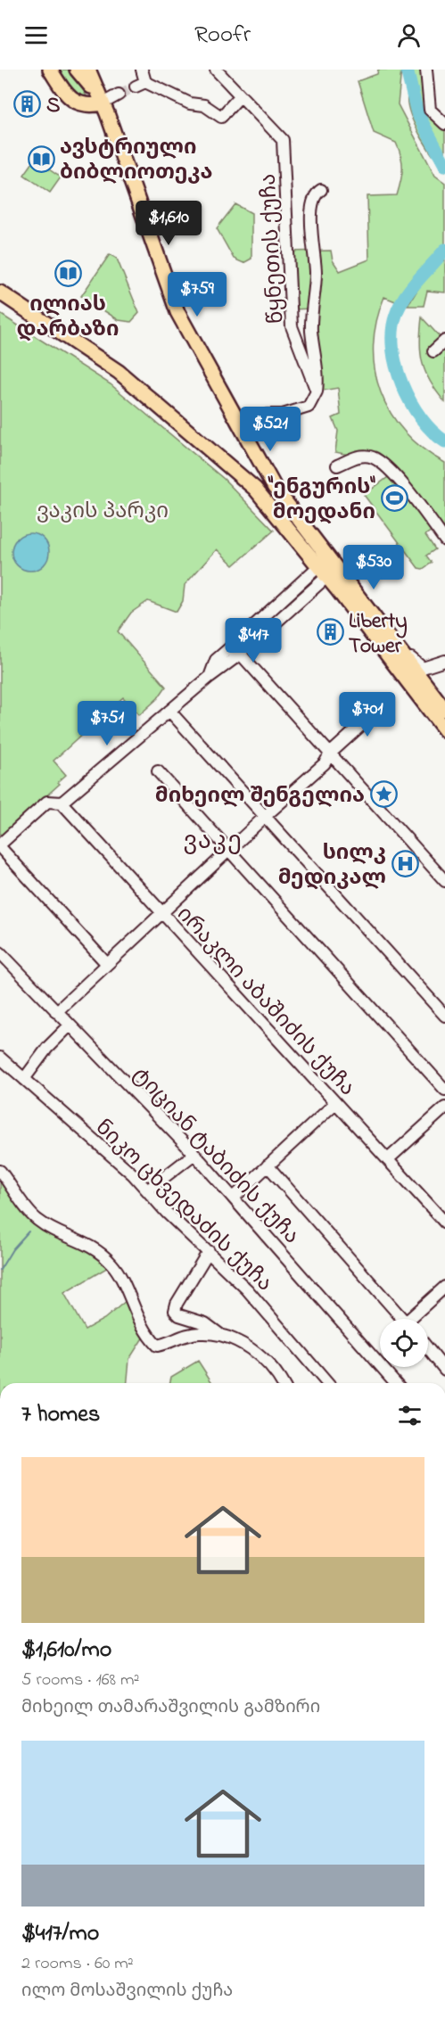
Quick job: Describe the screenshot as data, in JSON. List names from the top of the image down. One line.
{"streets":{"street":["წყნეთის ქუჩა","ირაკლი აბაშიძის ქუჩა","ტიციან ტაბიძის ქუჩა","ნიკო ცხვედაძის ქუჩა"]},"districts":["ვაკე"],"parks":["ვაკის პარკი"],"places":{"building":["S","Liberty Tower"],"library":["ავსტრიული ბიბლიოთეკა","ილიას დარბაზი"],"sports":["\"ენგურის\" მოედანი"],"place":["მიხეილ შენგელია"],"hospital":["სილკ მედიკალ"]},"page":{"header":"Roofr","price":["$1,610","$759","$521","$530","$417","$701","$751"],"heading":"7 homes","list":[{"name":"$1,610/mo","note":"5 rooms · 168 m² · მიხეილ თამარაშვილის გამზირი"},{"name":"$417/mo","note":"2 rooms · 60 m² · ილო მოსაშვილის ქუჩა"}]}}
